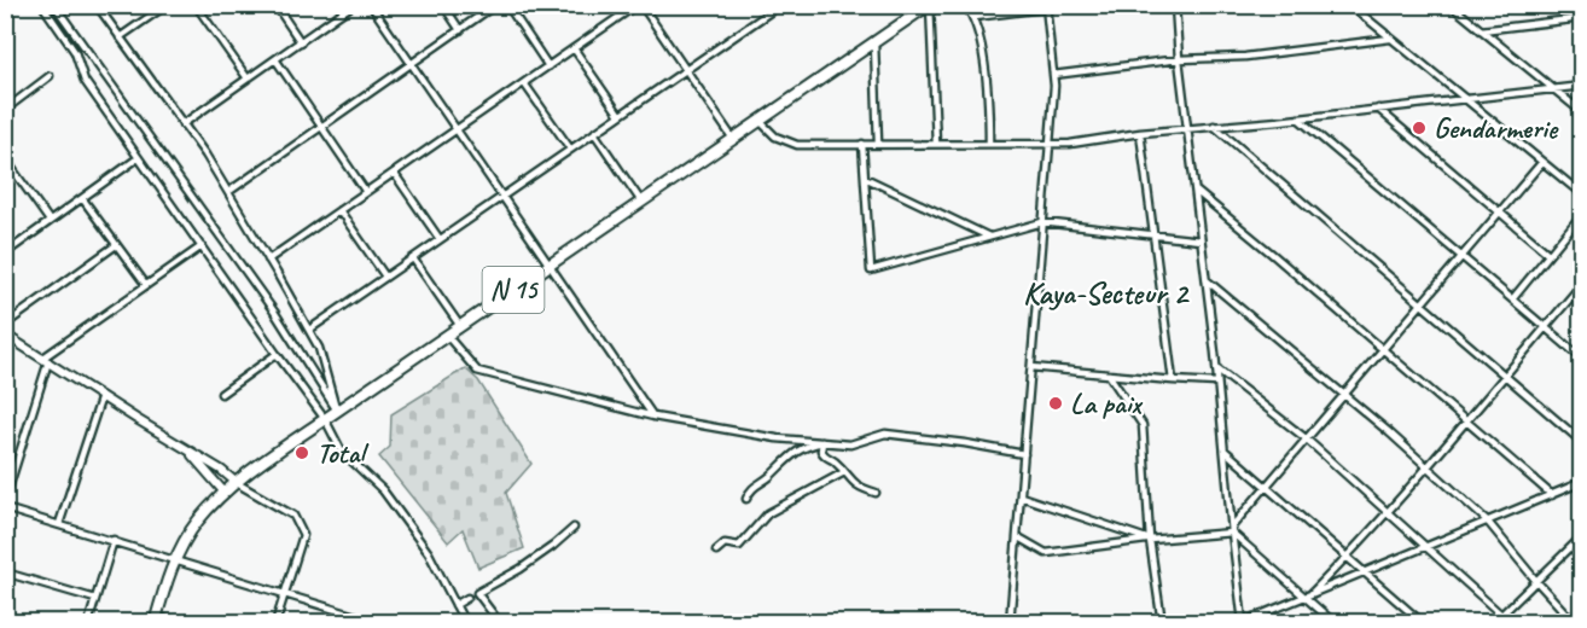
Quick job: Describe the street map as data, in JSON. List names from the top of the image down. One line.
{"streets":{"main road":["N 15"]},"districts":["Kaya-Secteur 2"],"places":["Gendarmerie","La paix","Total"]}
